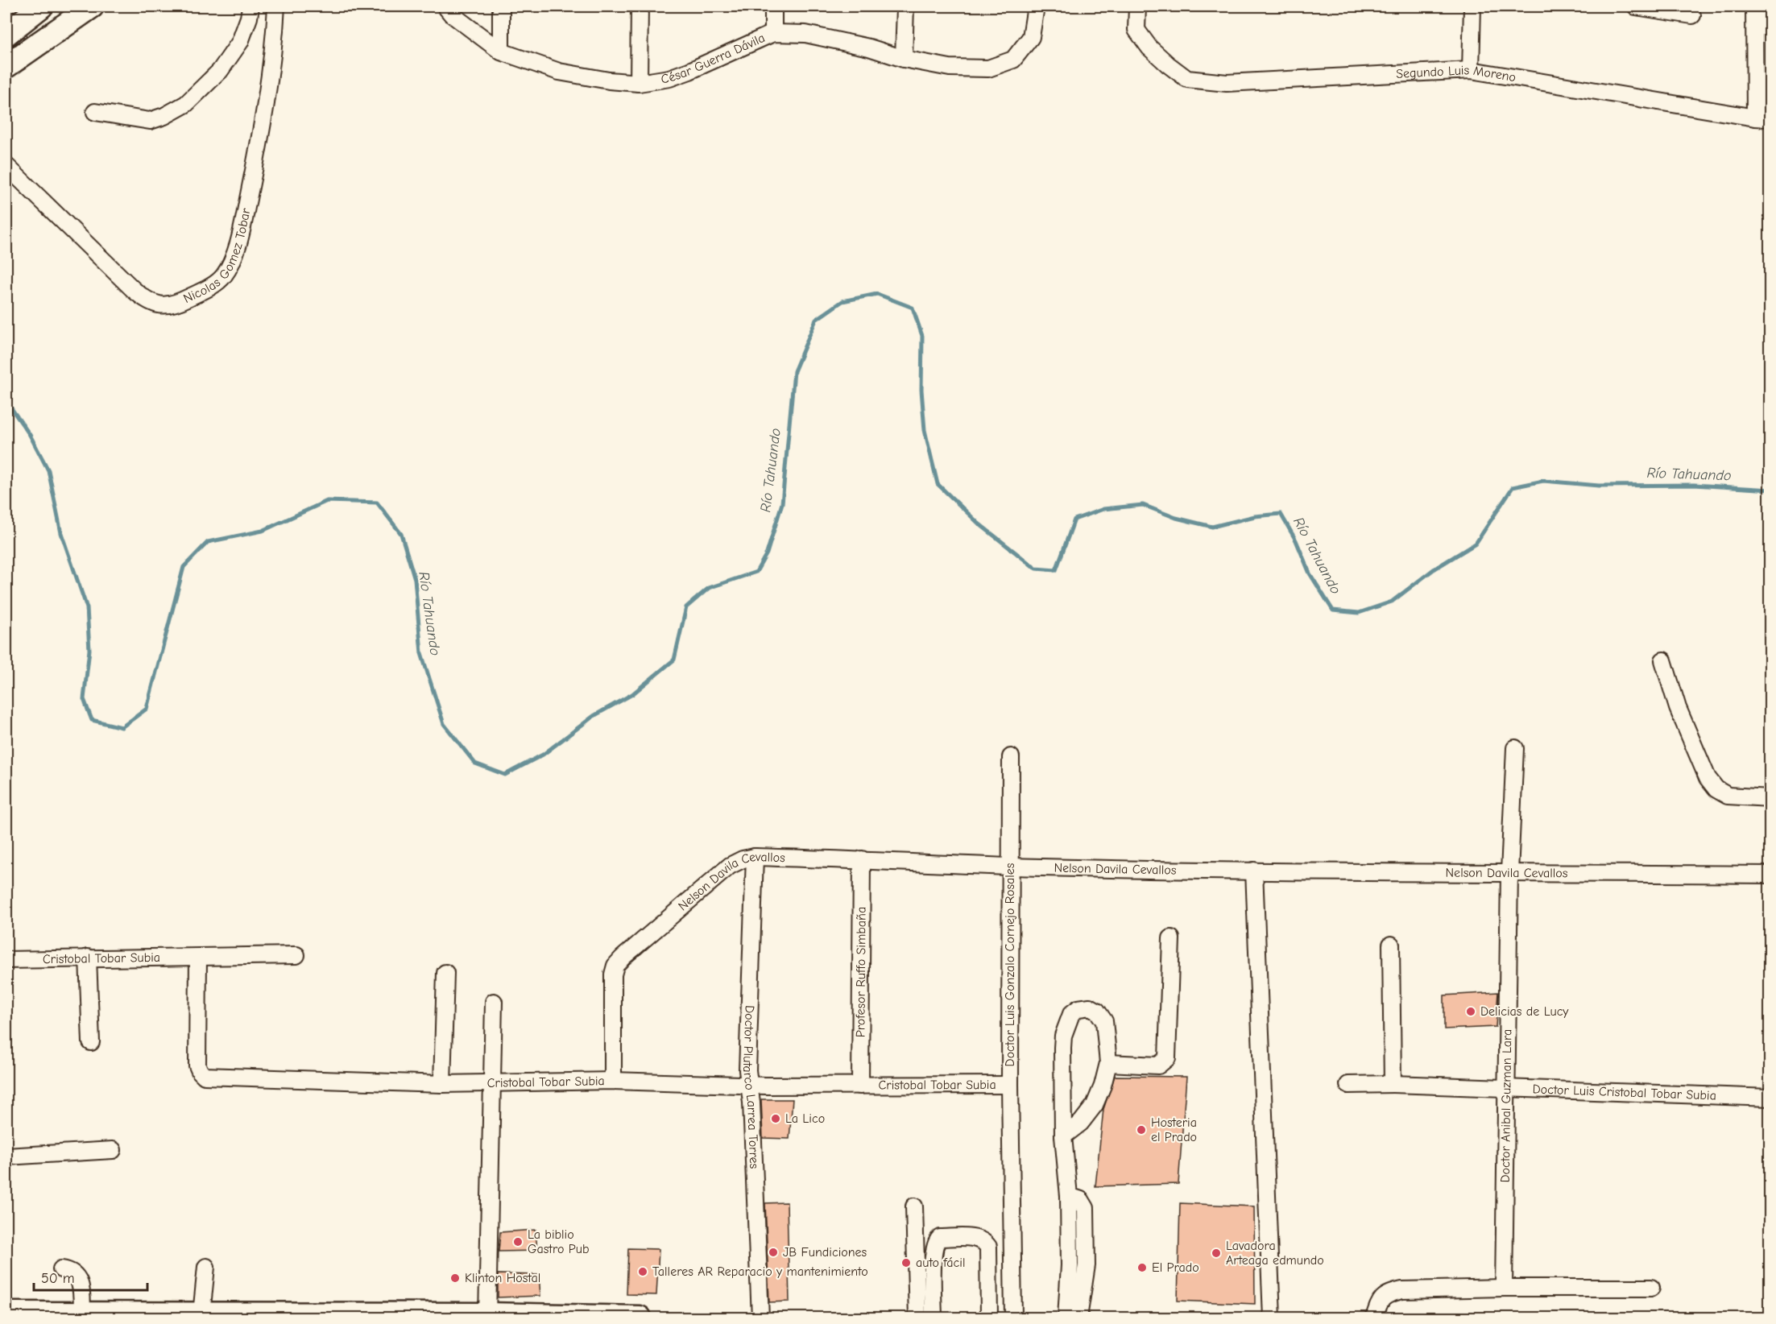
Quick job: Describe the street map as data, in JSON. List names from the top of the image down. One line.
{"streets":{"street":["César Guerra Dávila","Segundo Luis Moreno","Nicolas Gomez Tobar","Nelson Davila Cevallos","Cristobal Tobar Subia","Doctor Luis Gonzalo Cornejo Rosales","Profesor Ruffo Simbaña","Doctor Plutarco Larrea Torres","Doctor Luis Cristobal Tobar Subia","Doctor Anibal Guzman Lara"]},"crossings":[["Nelson Davila Cevallos","Cristobal Tobar Subia"],["Nelson Davila Cevallos","Doctor Luis Gonzalo Cornejo Rosales"],["Nelson Davila Cevallos","Profesor Ruffo Simbaña"],["Nelson Davila Cevallos","Doctor Plutarco Larrea Torres"],["Nelson Davila Cevallos","Doctor Anibal Guzman Lara"],["Cristobal Tobar Subia","Doctor Luis Gonzalo Cornejo Rosales"],["Cristobal Tobar Subia","Profesor Ruffo Simbaña"],["Cristobal Tobar Subia","Doctor Plutarco Larrea Torres"],["Doctor Luis Cristobal Tobar Subia","Doctor Anibal Guzman Lara"]],"water":["Río Tahuando"],"places":["Delicias de Lucy","La Lico","Hosteria el Prado","La biblio Gastro Pub","JB Fundiciones","Lavadora Arteaga edmundo","auto fácil","El Prado","Talleres AR Reparacio y mantenimiento","Klinton Hostal"],"scale_bar":"50 m"}
